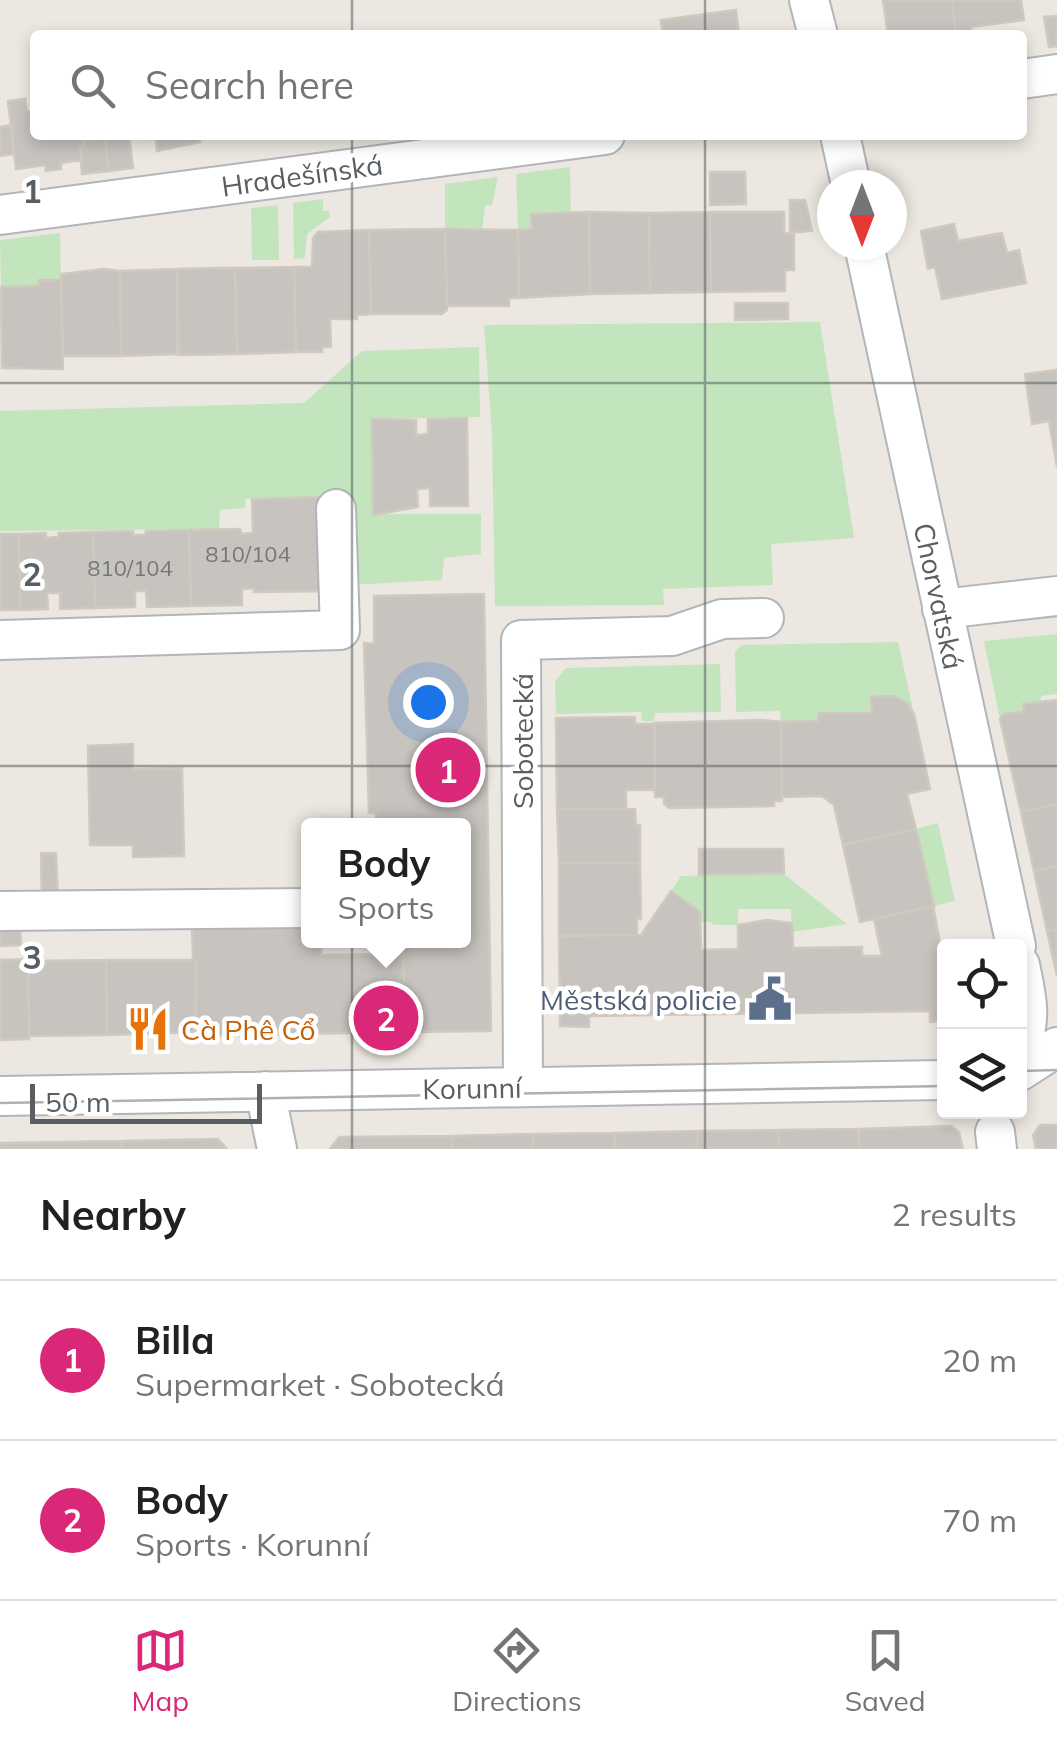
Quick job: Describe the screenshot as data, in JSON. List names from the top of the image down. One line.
{"streets":{"street":["Hradešínská","Chorvatská","Sobotecká","Korunní"]},"crossings":[["Sobotecká","Korunní"]],"places":{"public building":["Městská policie"],"restaurant":["Cà Phê Cổ"]},"house_numbers":["810/104","810/104"],"scale_bar":"50 m","north":"bottom","page":{"search":"Search here","pins":["1","2"],"popup":["Body","Sports"],"scale":"50 m","heading":["Nearby","2 results"],"list":[{"mark":"1","name":"Billa","note":"Supermarket · Sobotecká","value":"20 m"},{"mark":"2","name":"Body","note":"Sports · Korunní","value":"70 m"}],"nav":["Map","Directions","Saved"]},"grid":{"rows":["1","2","3"]}}
